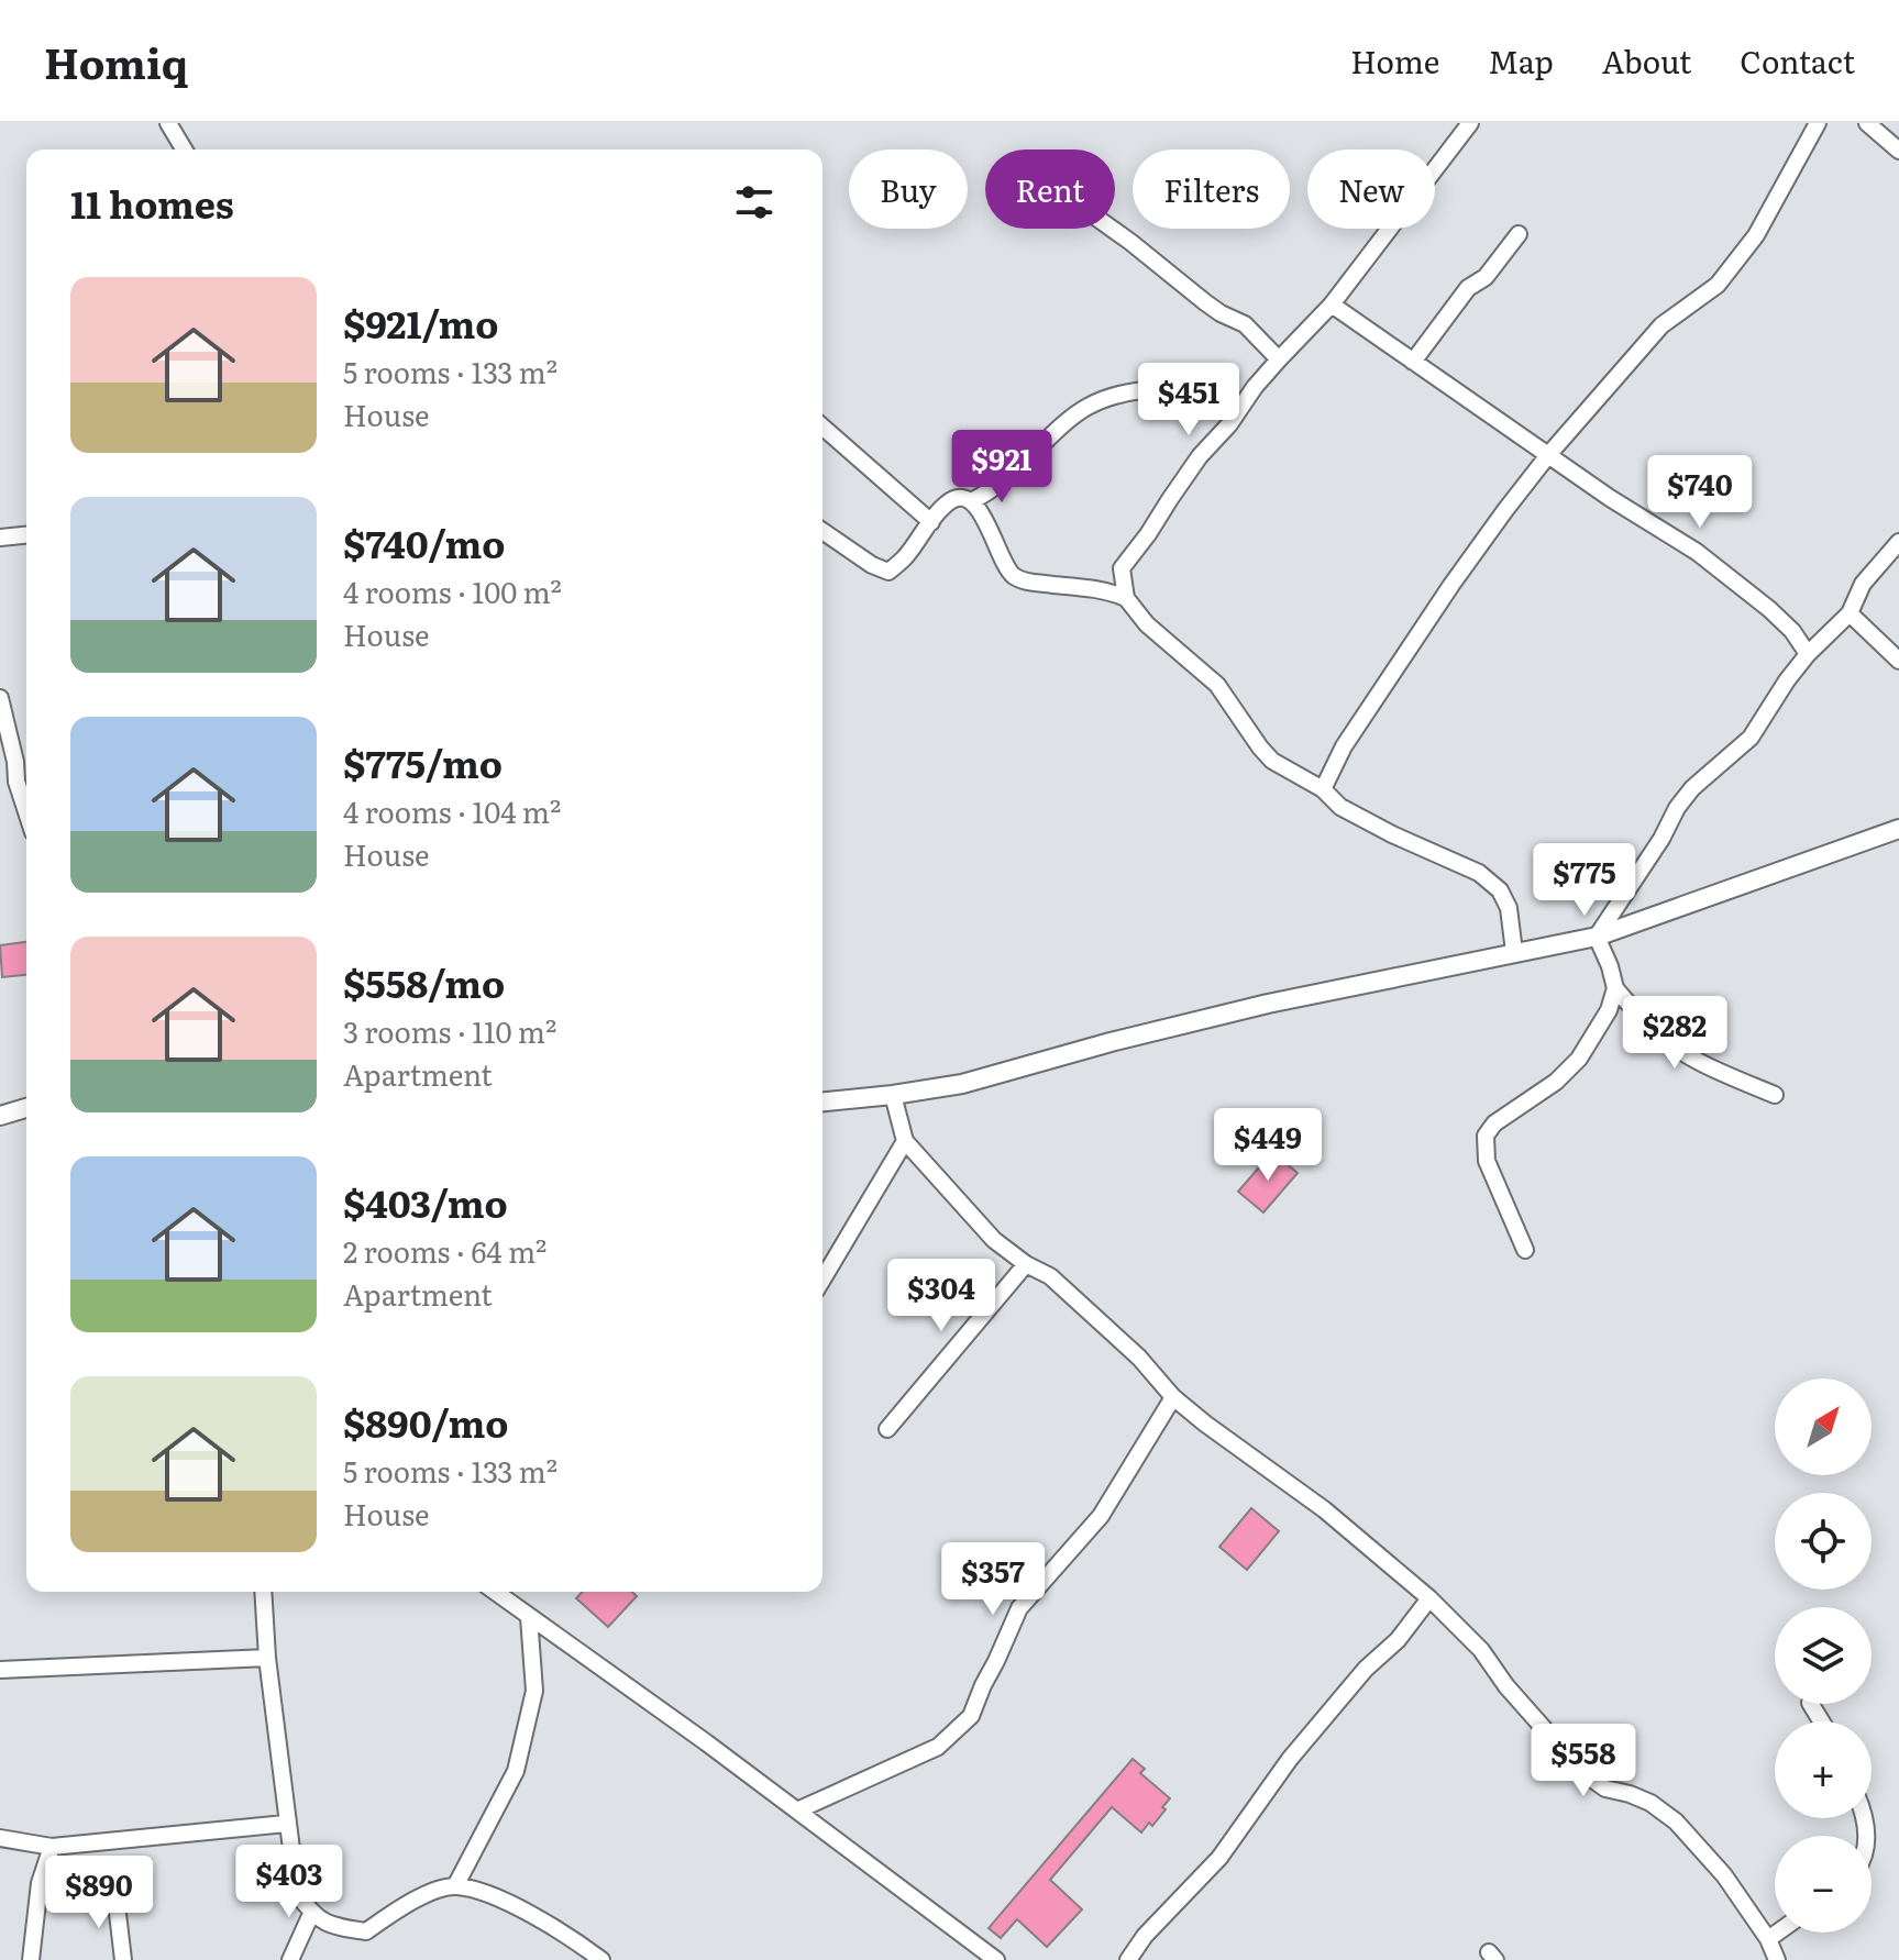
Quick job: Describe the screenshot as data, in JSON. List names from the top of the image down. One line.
{"north":"top right","page":{"header":"Homiq","nav":["Home","Map","About","Contact"],"chip":["Buy","Rent","Filters","New"],"heading":"11 homes","list":[{"name":"$921/mo","note":"5 rooms · 133 m² · House"},{"name":"$740/mo","note":"4 rooms · 100 m² · House"},{"name":"$775/mo","note":"4 rooms · 104 m² · House"},{"name":"$558/mo","note":"3 rooms · 110 m² · Apartment"},{"name":"$403/mo","note":"2 rooms · 64 m² · Apartment"},{"name":"$890/mo","note":"5 rooms · 133 m² · House"}],"price":["$451","$921","$740","$775","$282","$449","$304","$357","$558","$403","$890"],"map_buttons":["+","−"]}}
